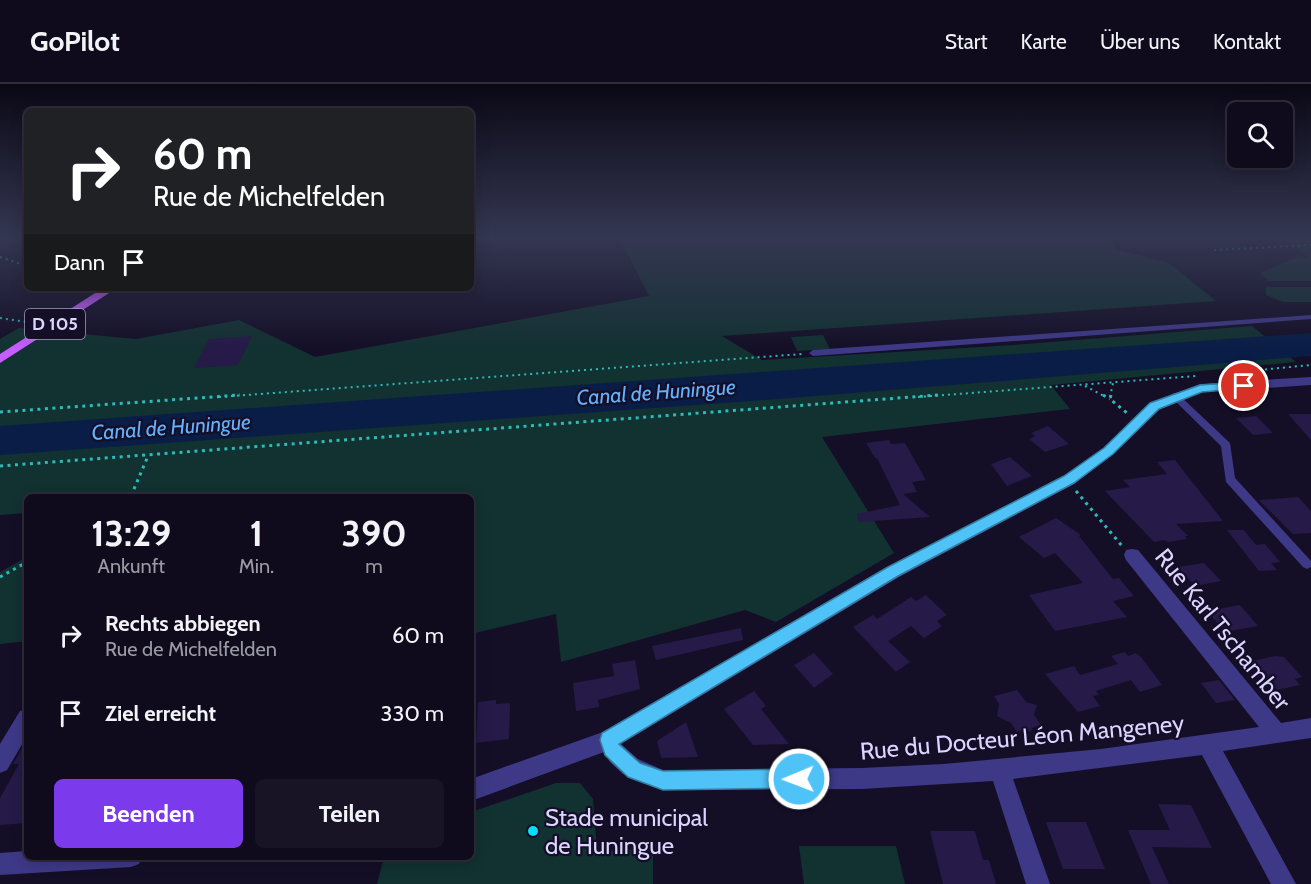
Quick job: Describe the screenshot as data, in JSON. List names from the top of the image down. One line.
{"streets":{"main road":["D 105"],"street":["Rue Karl Tschamber","Rue du Docteur Léon Mangeney"]},"crossings":[["Rue Karl Tschamber","Rue du Docteur Léon Mangeney"]],"water":["Canal de Huningue"],"places":["Stade municipal de Huningue"],"page":{"header":"GoPilot","nav":["Start","Karte","Über uns","Kontakt"],"turn":["60 m","Rue de Michelfelden"],"then":"Dann","eta":["13:29","Ankunft","1","Min.","390","m"],"list":[{"name":"Rechts abbiegen","note":"Rue de Michelfelden","value":"60 m"},{"name":"Ziel erreicht","value":"330 m"}],"buttons":["Beenden","Teilen"]}}
